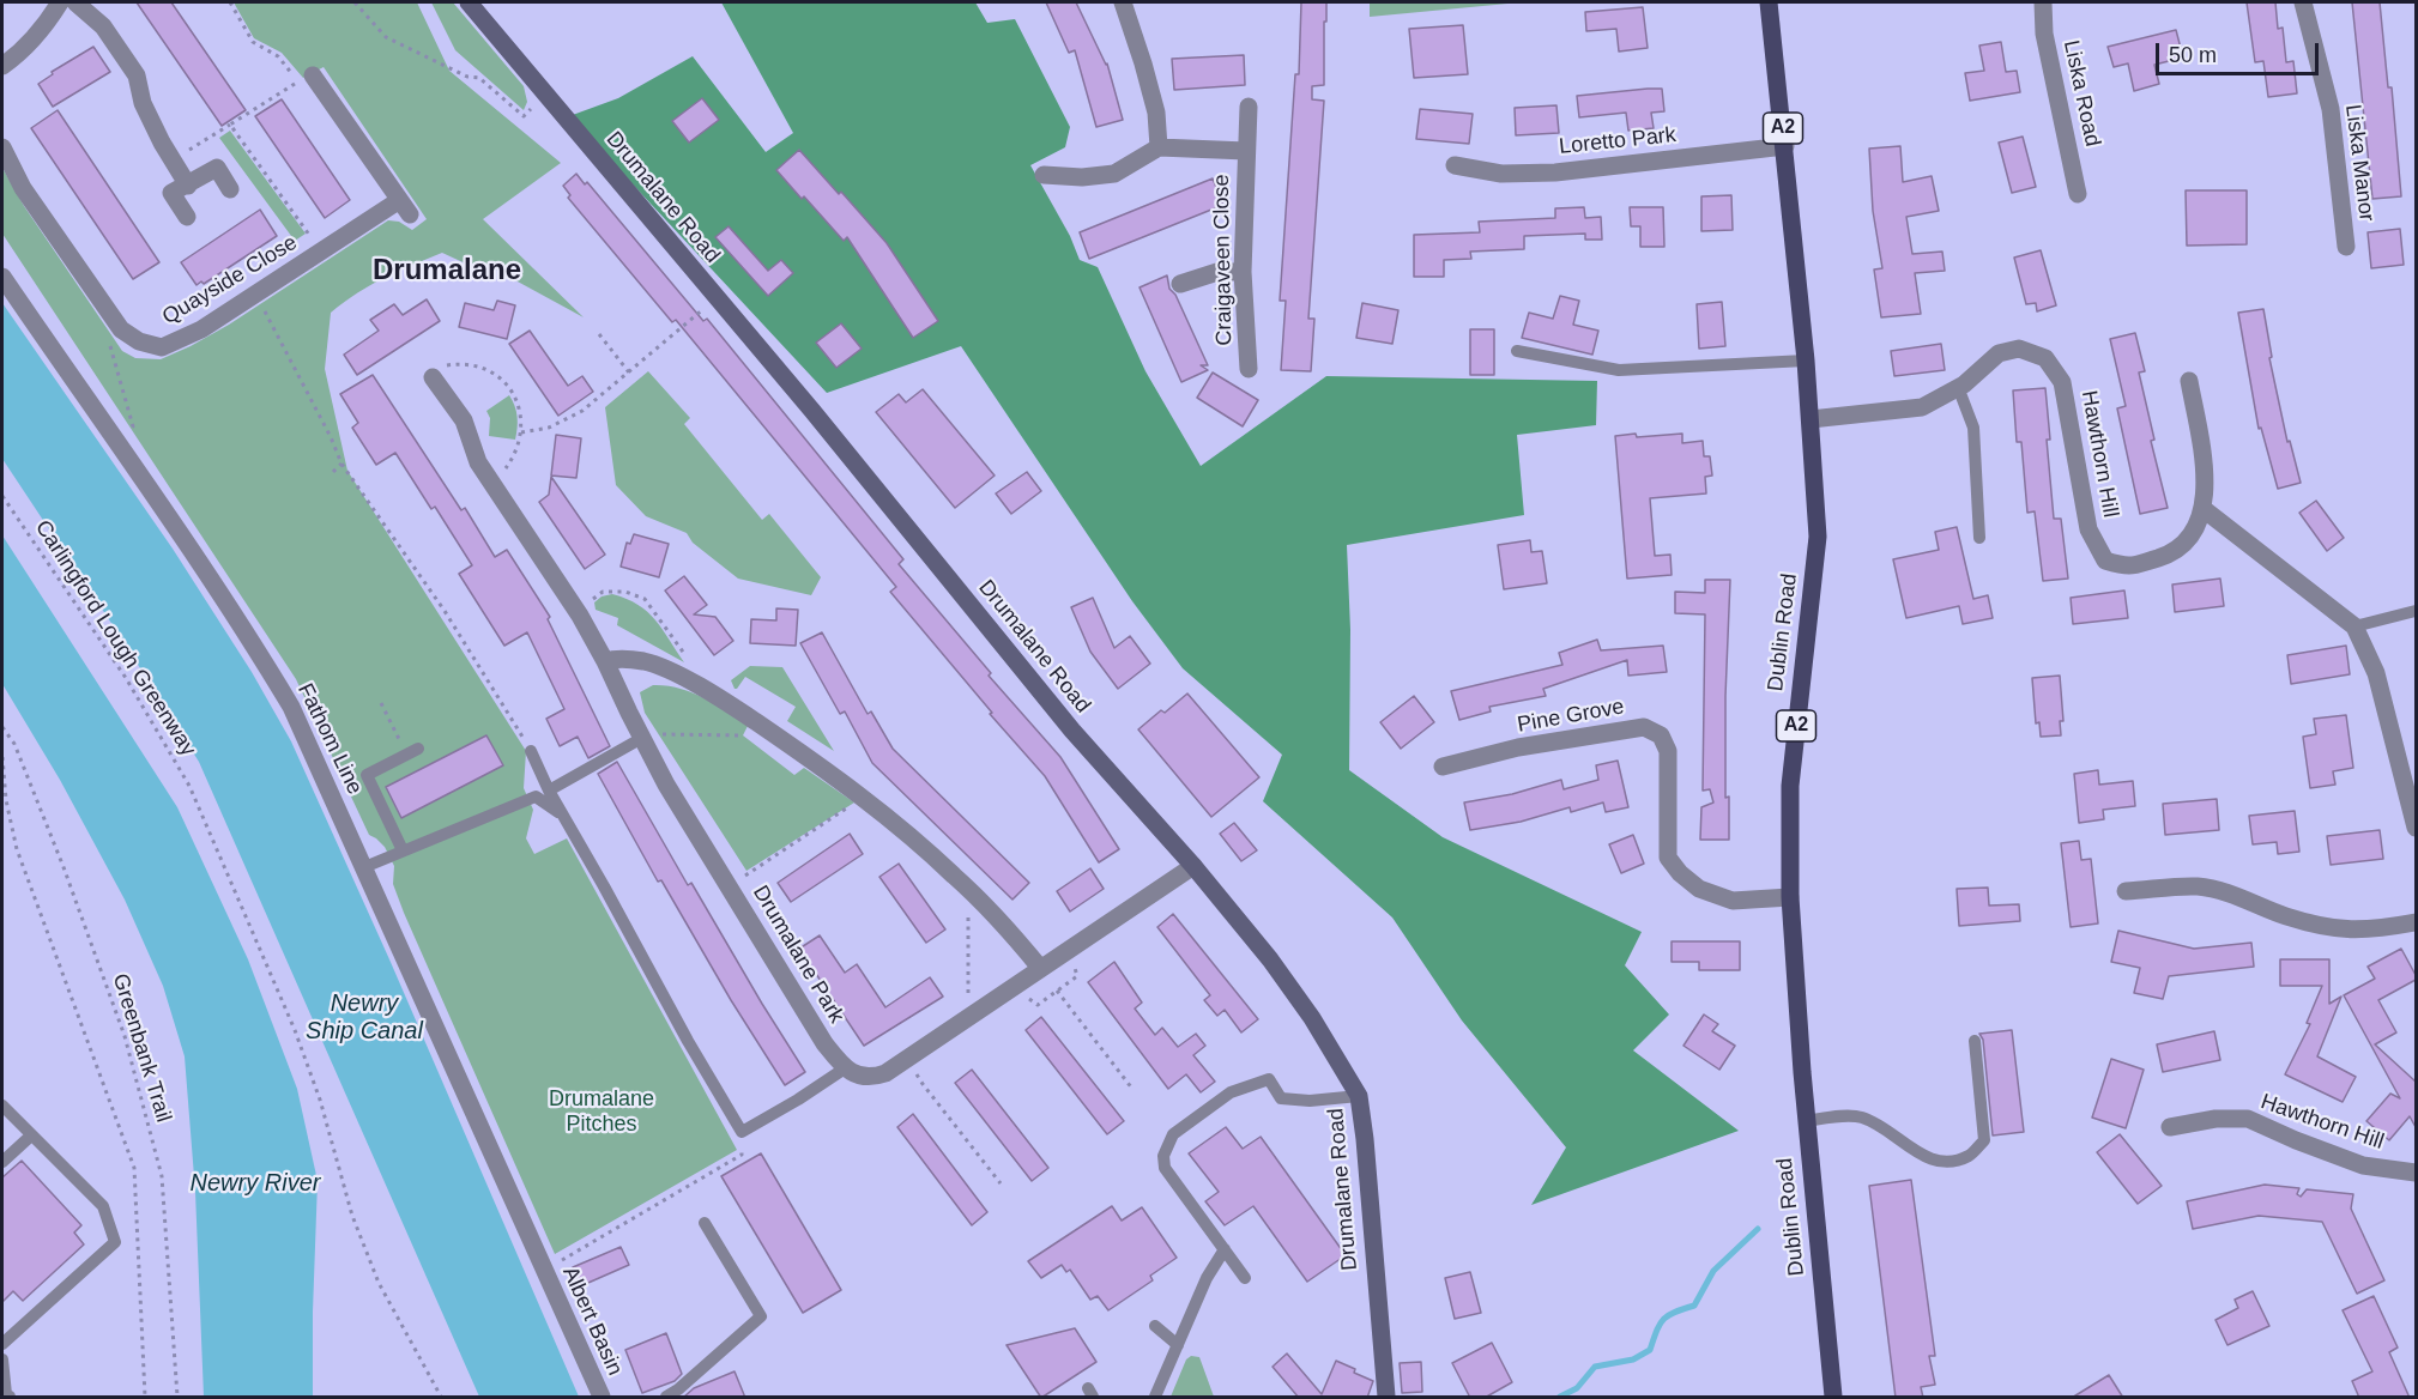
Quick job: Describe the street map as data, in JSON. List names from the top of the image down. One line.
{"streets":{"main road":["A2","Drumalane Road","Dublin Road"],"street":["Liska Road","Loretto Park","Liska Manor","Craigaveen Close","Quayside Close","Hawthorn Hill","Pine Grove","Fathom Line","Drumalane Park","Albert Basin"],"path":["Carlingford Lough Greenway","Greenbank Trail"]},"crossings":[["Loretto Park","Dublin Road"],["Hawthorn Hill","Dublin Road"],["Dublin Road","Pine Grove"],["Fathom Line","Albert Basin"]],"districts":["Drumalane"],"water":["Newry Ship Canal","Newry River"],"parks":["Drumalane Pitches"],"scale_bar":"50 m"}
